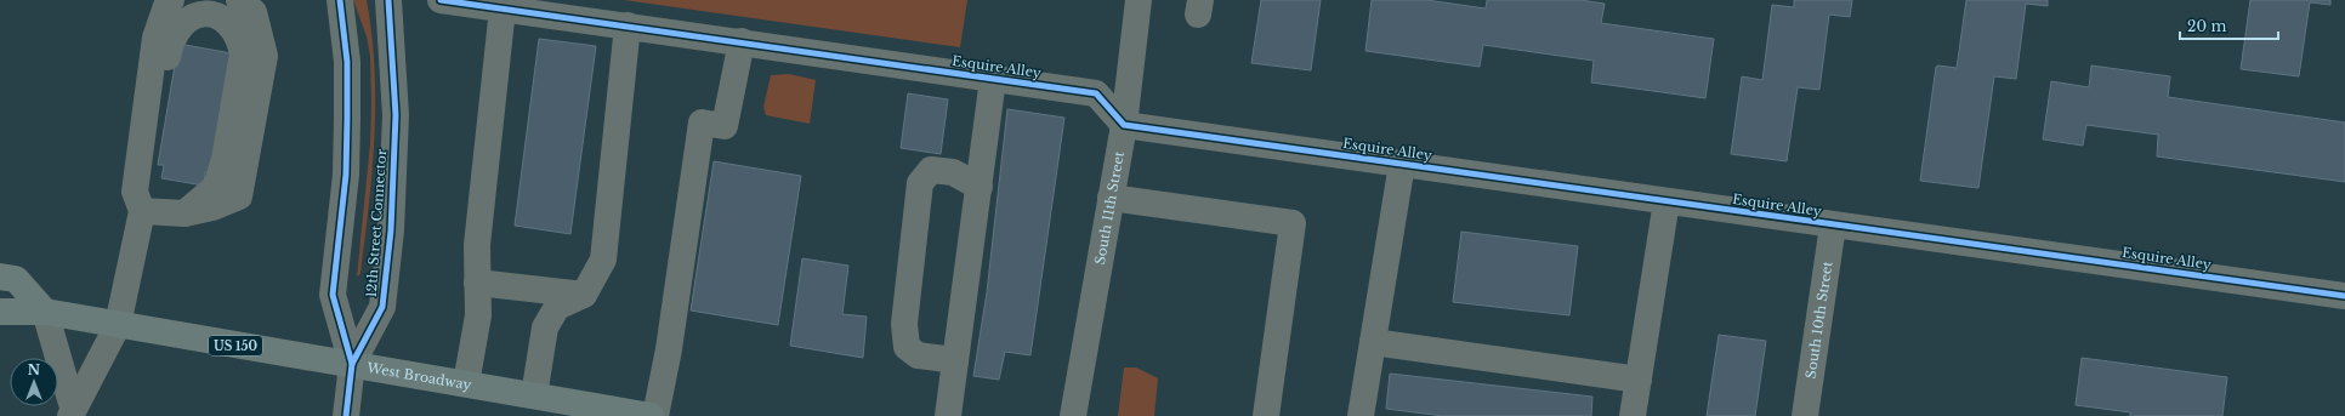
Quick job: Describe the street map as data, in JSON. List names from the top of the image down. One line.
{"streets":{"main road":["US 150","West Broadway"],"street":["Esquire Alley","South 11th Street","12th Street Connector","South 10th Street"]},"crossings":[["Esquire Alley","South 11th Street"],["Esquire Alley","South 10th Street"],["12th Street Connector","West Broadway"]],"scale_bar":"20 m","north":"top"}
